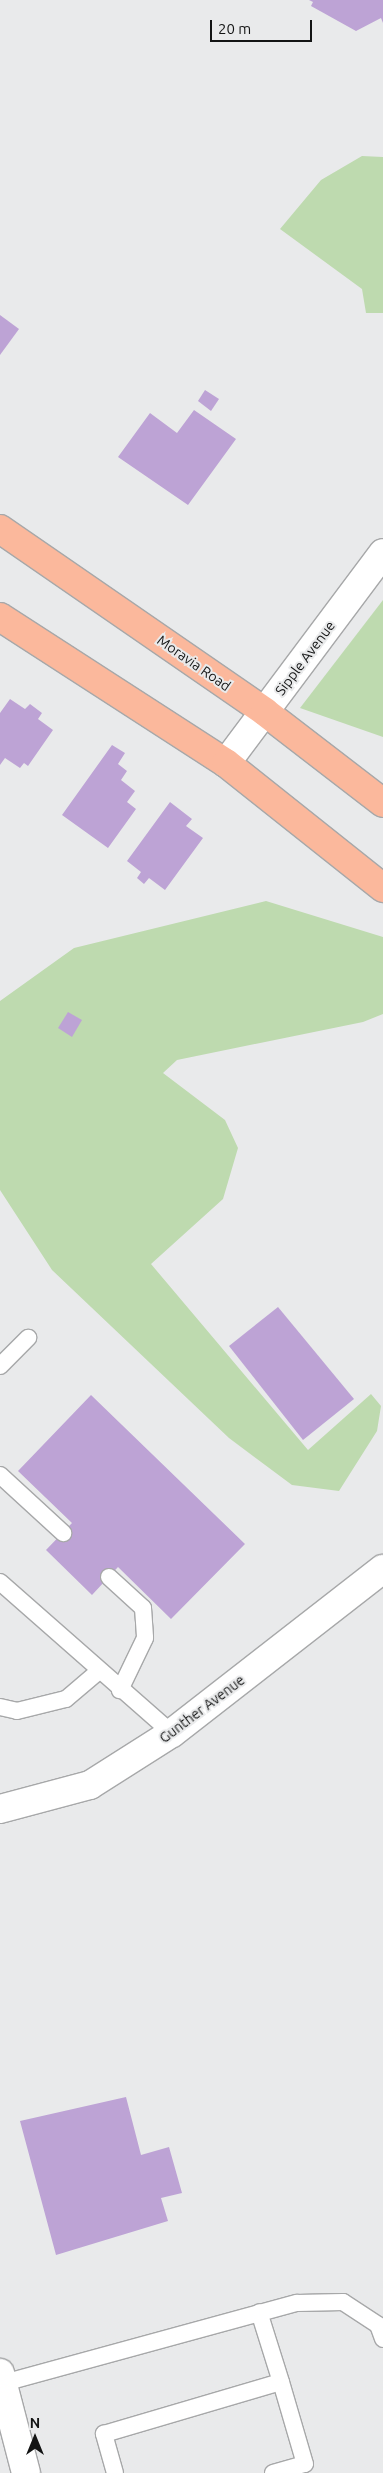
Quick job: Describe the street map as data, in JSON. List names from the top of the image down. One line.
{"streets":{"main road":["Moravia Road"],"street":["Sipple Avenue","Gunther Avenue"]},"crossings":[["Sipple Avenue","Moravia Road"]],"scale_bar":"20 m","north":"top"}
